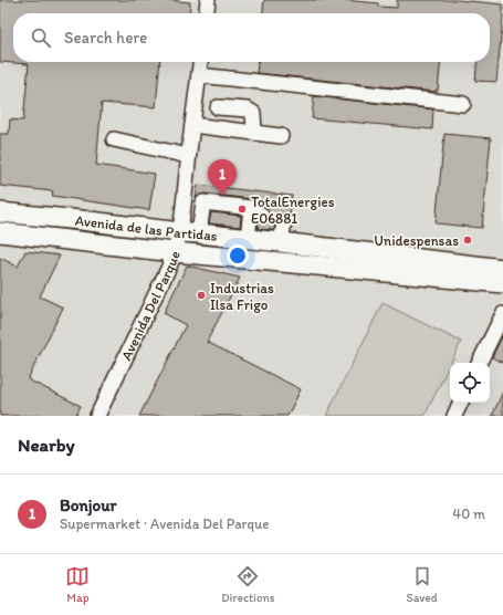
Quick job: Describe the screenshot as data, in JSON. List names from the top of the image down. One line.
{"streets":{"main road":["Avenida de las Partidas"],"street":["Avenida Del Parque"]},"crossings":[["Avenida de las Partidas","Avenida Del Parque"]],"places":["TotalEnergies E06881","Unidespensas","Industrias Ilsa Frigo"],"page":{"search":"Search here","pins":"1","heading":"Nearby","list":[{"mark":"1","name":"Bonjour","note":"Supermarket · Avenida Del Parque","value":"40 m"}],"nav":["Map","Directions","Saved"]}}
